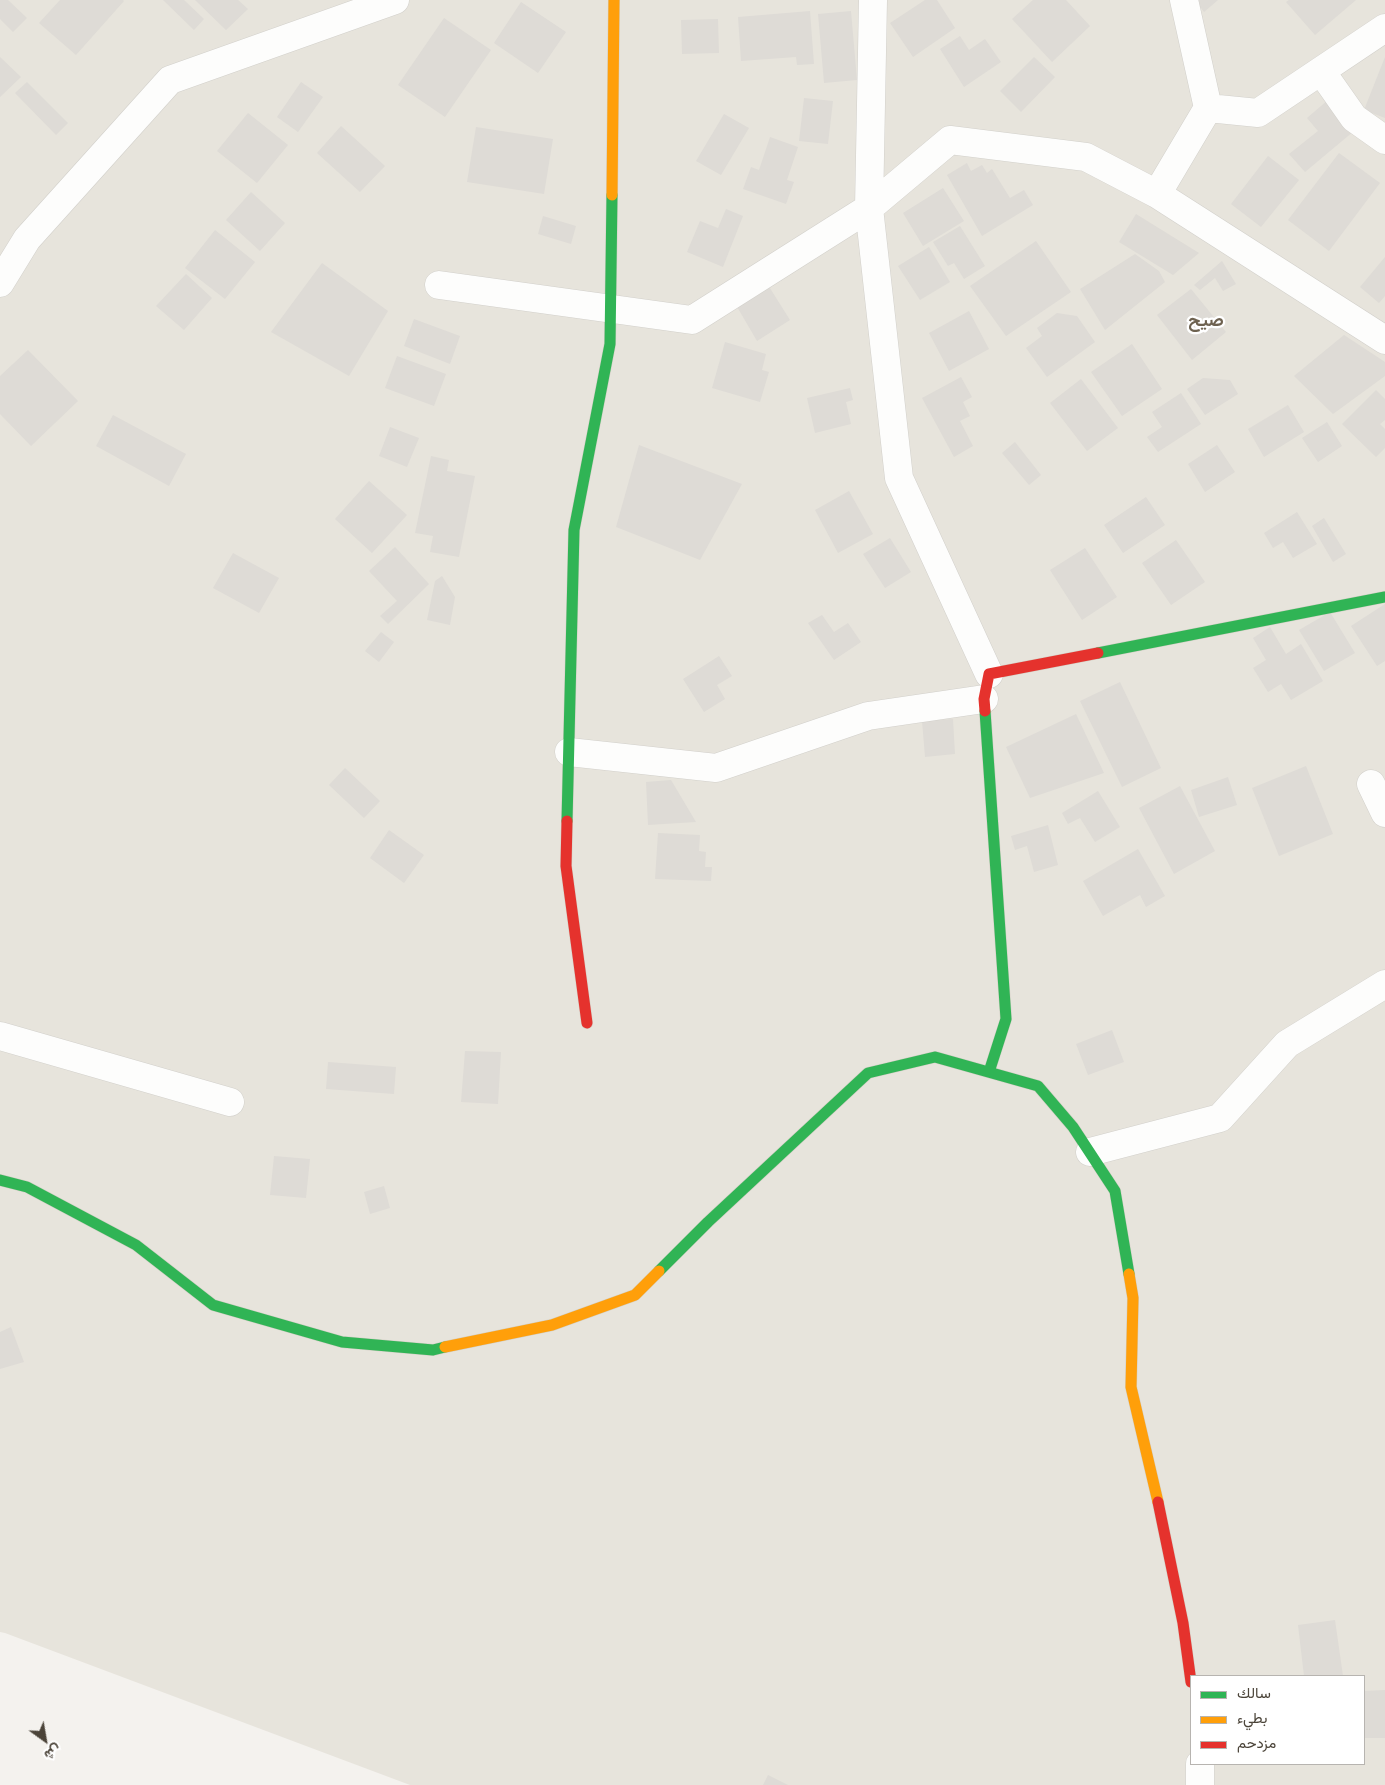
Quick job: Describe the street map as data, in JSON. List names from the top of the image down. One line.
{"districts":["صيح"],"legend":["سالك","بطيء","مزدحم"],"north":"bottom right"}
